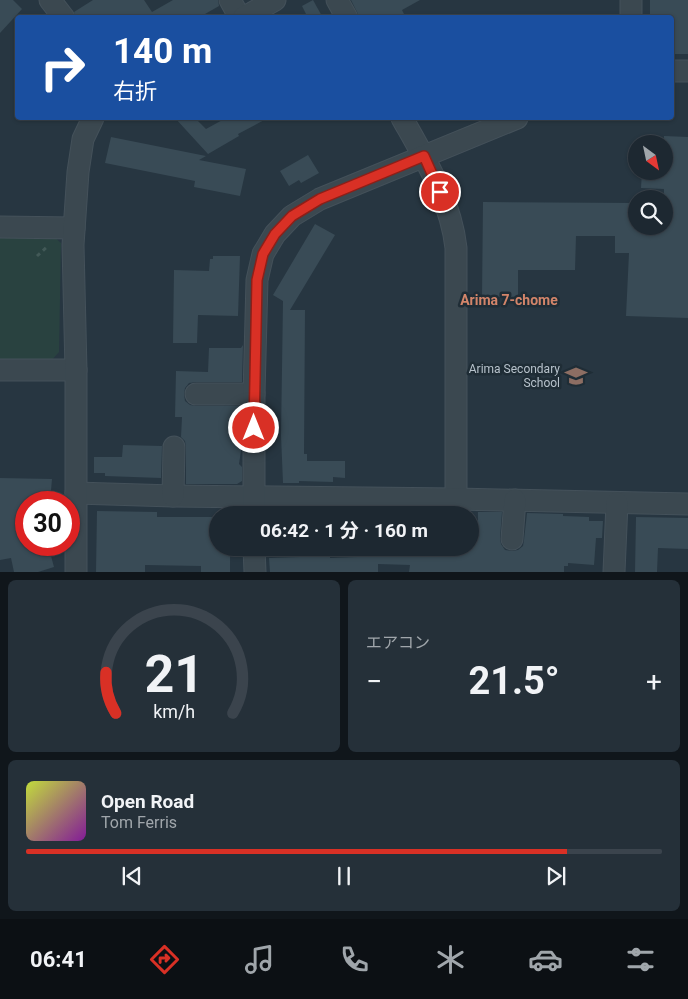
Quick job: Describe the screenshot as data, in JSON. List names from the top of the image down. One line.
{"districts":["Arima 7-chome"],"places":{"school or university":["Arima Secondary School"]},"north":"bottom right","page":{"turn":["140 m","右折"],"limit":"30","trip":"06:42 · 1 分 · 160 m","tile":"エアコン","heat":["−","21.5°","+"],"song":["Open Road","Tom Ferris"],"tabs":"06:41","gauge":["21","km/h"]}}
